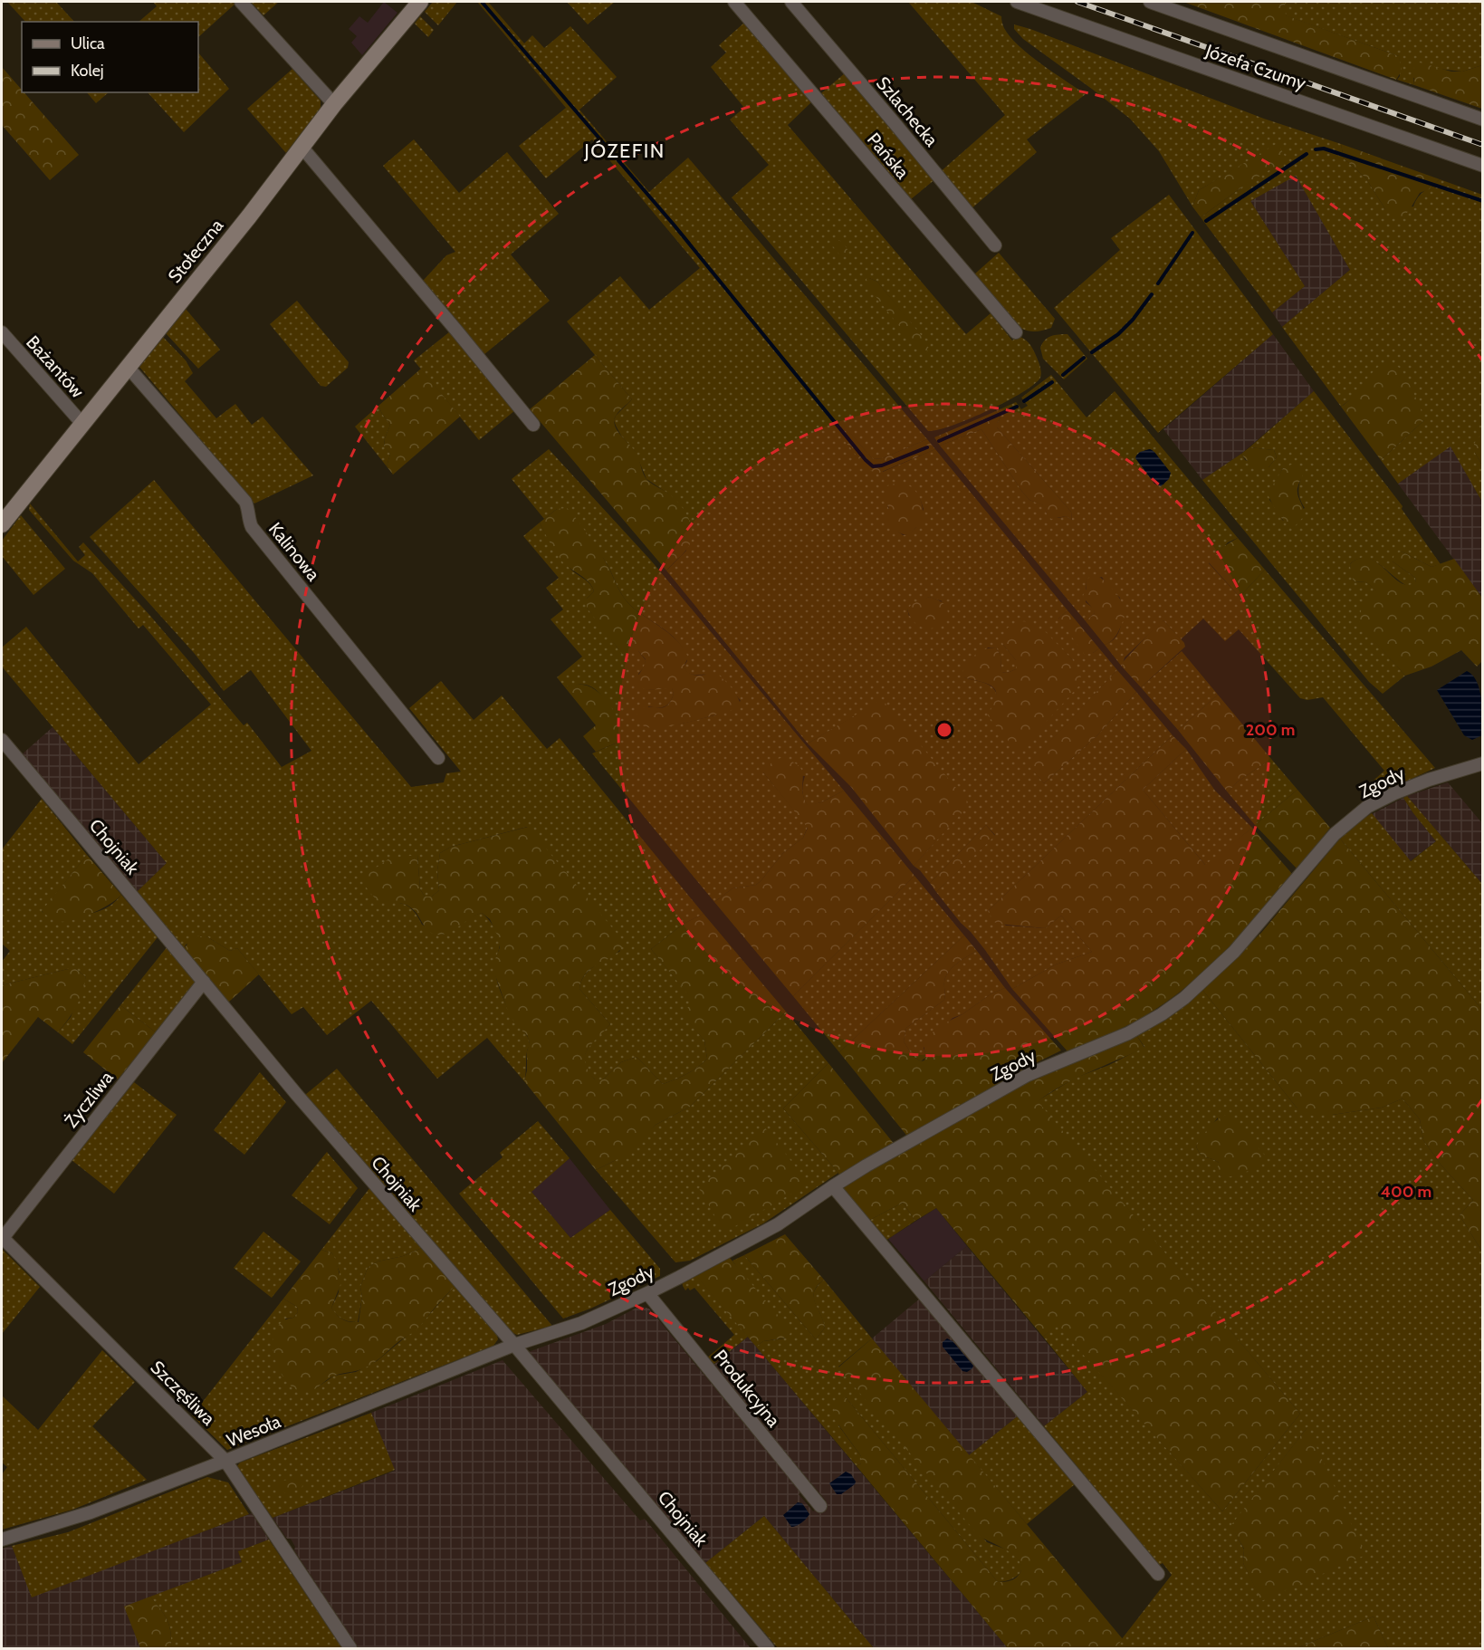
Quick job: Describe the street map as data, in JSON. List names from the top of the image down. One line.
{"streets":{"street":["Józefa Czumy","Szlachecka","Pańska","Stołeczna","Bażantów","Kalinowa","Zgody","Chojniak","Życzliwa","Produkcyjna","Szczęśliwa","Wesoła"]},"crossings":[["Stołeczna","Bażantów"],["Stołeczna","Kalinowa"],["Zgody","Chojniak"],["Zgody","Produkcyjna"],["Zgody","Wesoła"],["Chojniak","Życzliwa"],["Chojniak","Wesoła"],["Życzliwa","Szczęśliwa"],["Szczęśliwa","Wesoła"]],"districts":["JÓZEFIN"],"legend":["Ulica","Kolej"],"rings":["200 m","400 m"]}
